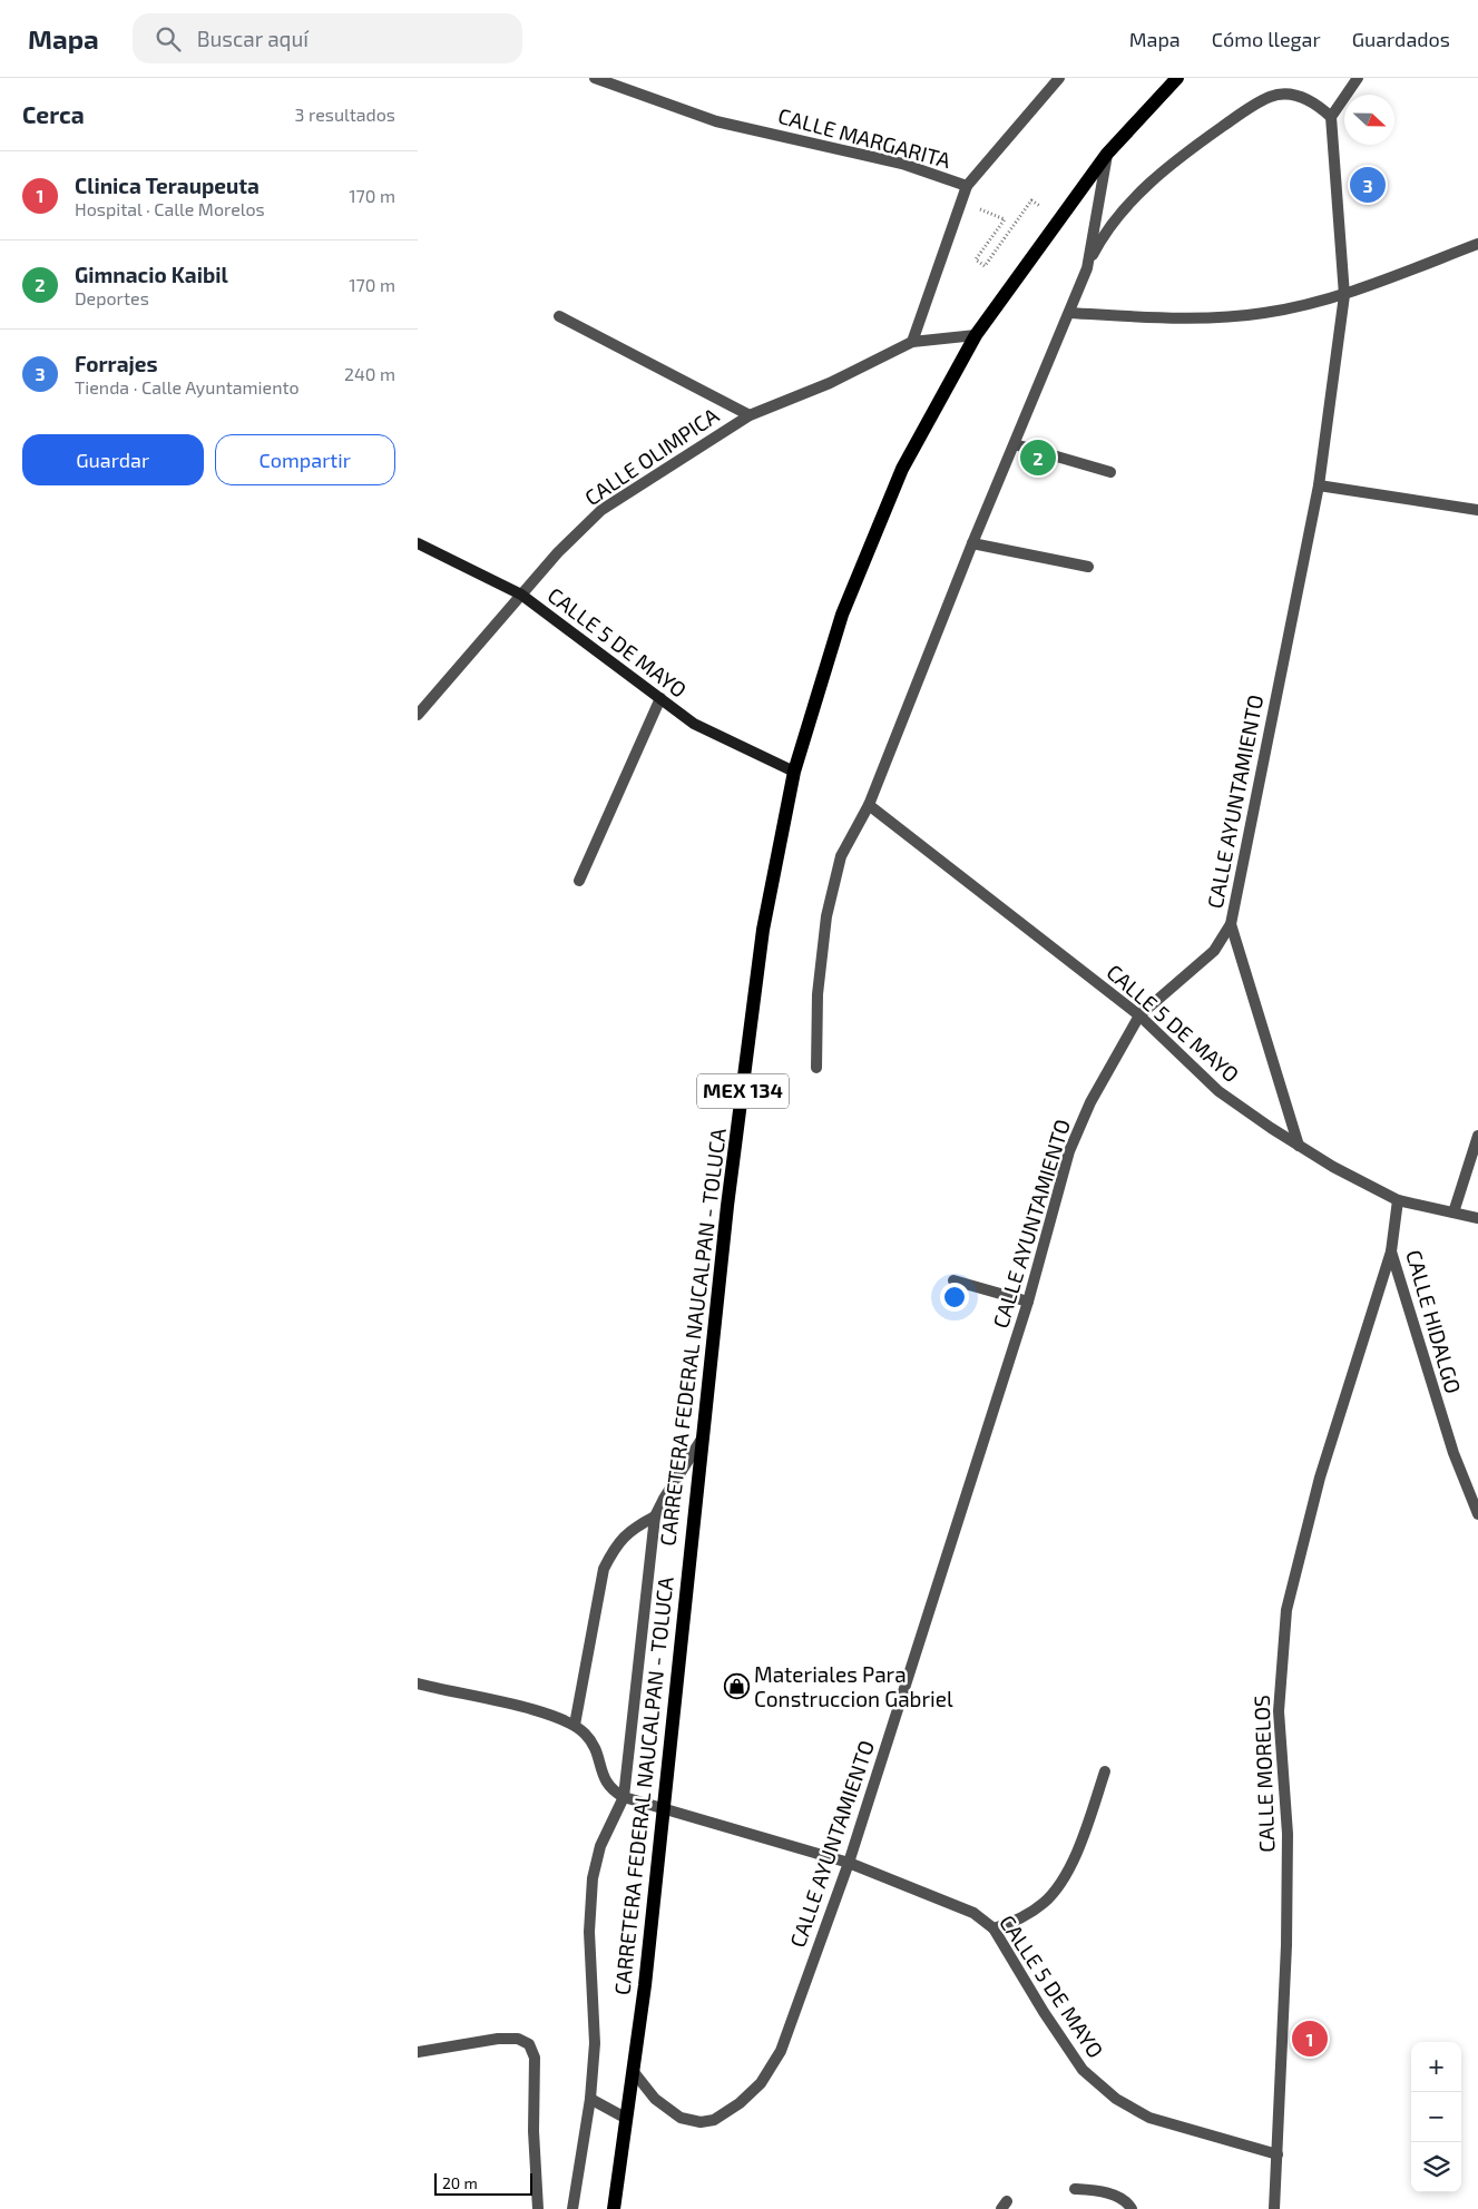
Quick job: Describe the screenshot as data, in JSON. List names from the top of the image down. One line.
{"streets":{"main road":["MEX 134","CARRETERA FEDERAL NAUCALPAN - TOLUCA"],"street":["CALLE MARGARITA","CALLE OLIMPICA","CALLE 5 DE MAYO","CALLE AYUNTAMIENTO","CALLE HIDALGO","CALLE MORELOS"]},"crossings":[["CALLE MARGARITA","CALLE OLIMPICA"],["CALLE OLIMPICA","CALLE 5 DE MAYO"],["CALLE OLIMPICA","CARRETERA FEDERAL NAUCALPAN - TOLUCA"],["CALLE 5 DE MAYO","CALLE AYUNTAMIENTO"],["CALLE 5 DE MAYO","CALLE HIDALGO"],["CALLE 5 DE MAYO","CARRETERA FEDERAL NAUCALPAN - TOLUCA"],["CALLE 5 DE MAYO","CALLE MORELOS"],["CALLE AYUNTAMIENTO","CARRETERA FEDERAL NAUCALPAN - TOLUCA"],["CALLE HIDALGO","CALLE MORELOS"]],"places":{"shop":["Materiales Para Construccion Gabriel"]},"scale_bar":"20 m","north":"right","page":{"header":"Mapa","search":"Buscar aquí","nav":["Mapa","Cómo llegar","Guardados"],"heading":["Cerca","3 resultados"],"list":[{"mark":"1","name":"Clinica Teraupeuta","note":"Hospital · Calle Morelos","value":"170 m"},{"mark":"2","name":"Gimnacio Kaibil","note":"Deportes","value":"170 m"},{"mark":"3","name":"Forrajes","note":"Tienda · Calle Ayuntamiento","value":"240 m"}],"pins":["3","2","1"],"buttons":["Guardar","Compartir"],"map_buttons":["+","−"],"scale":"20 m"}}
